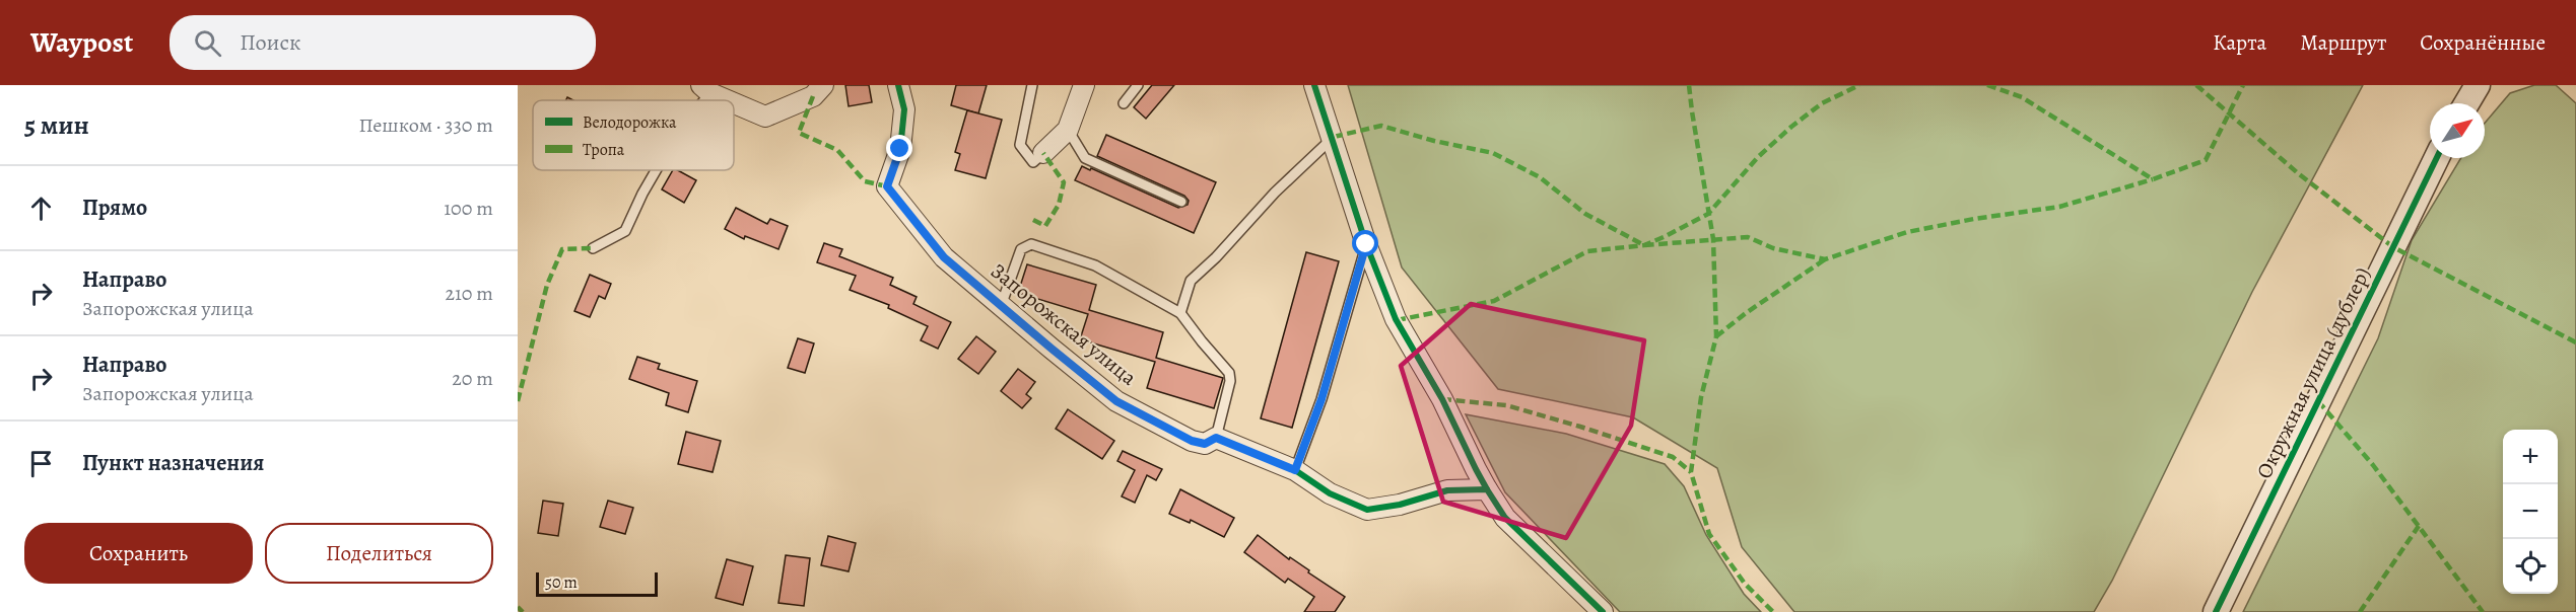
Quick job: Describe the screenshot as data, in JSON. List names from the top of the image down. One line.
{"streets":{"street":["Запорожская улица","Окружная улица (дублер)"]},"legend":["Велодорожка","Тропа"],"scale_bar":"50 m","north":"top right","page":{"header":"Waypost","search":"Поиск","nav":["Карта","Маршрут","Сохранённые"],"heading":["5 мин","Пешком · 330 m"],"list":[["Прямо","100 m"],["Направо","Запорожская улица","210 m"],["Направо","Запорожская улица","20 m"],"Пункт назначения"],"map_buttons":["+","−"],"buttons":["Сохранить","Поделиться"],"scale":"50 m"}}
